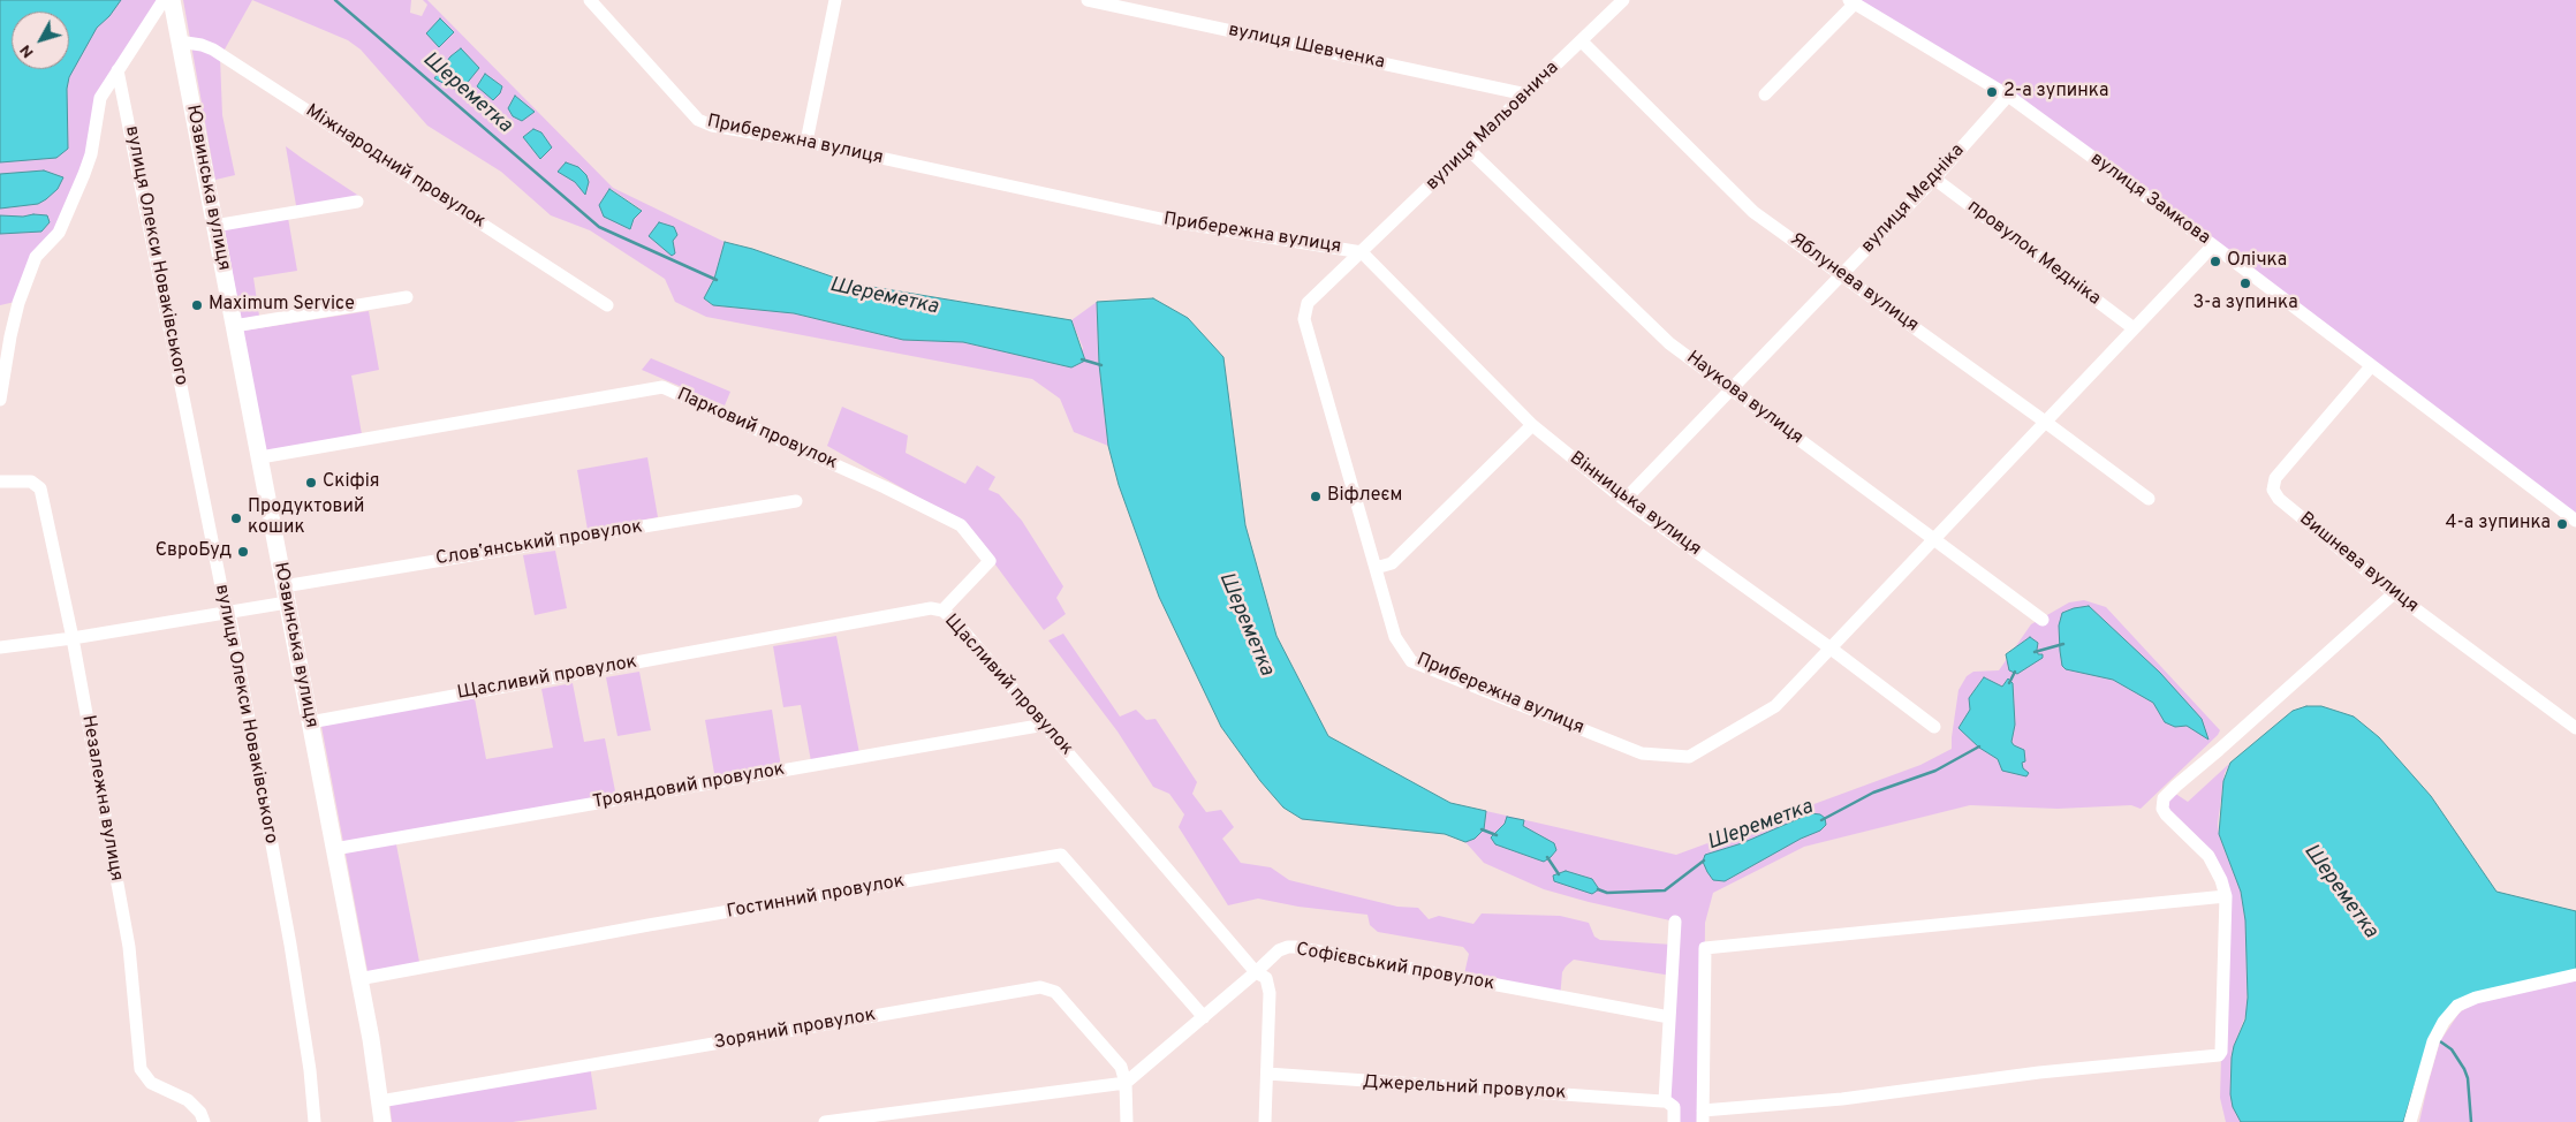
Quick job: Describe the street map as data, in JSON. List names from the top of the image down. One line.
{"streets":{"main road":["Юзвинська вулиця"],"street":["вулиця Шевченка","вулиця Мальовнича","Прибережна вулиця","Міжнародний провулок","вулиця Медніка","вулиця Замкова","провулок Медніка","вулиця Олекси Новаківського","Яблунева вулиця","Наукова вулиця","Парковий провулок","Вінницька вулиця","Словʼянський провулок","Вишнева вулиця","Щасливий провулок","Трояндовий провулок","Незалежна вулиця","Гостинний провулок","Софієвський провулок","Зоряний провулок","Джерельний провулок"]},"crossings":[["вулиця Шевченка","вулиця Мальовнича"],["вулиця Мальовнича","Прибережна вулиця"],["вулиця Мальовнича","Яблунева вулиця"],["вулиця Мальовнича","Наукова вулиця"],["вулиця Мальовнича","Вінницька вулиця"],["Прибережна вулиця","вулиця Замкова"],["Прибережна вулиця","провулок Медніка"],["Прибережна вулиця","Яблунева вулиця"],["Прибережна вулиця","Наукова вулиця"],["Прибережна вулиця","Вінницька вулиця"],["Міжнародний провулок","Юзвинська вулиця"],["Юзвинська вулиця","Парковий провулок"],["Юзвинська вулиця","Словʼянський провулок"],["Юзвинська вулиця","Щасливий провулок"],["Юзвинська вулиця","Трояндовий провулок"],["Юзвинська вулиця","Гостинний провулок"],["Юзвинська вулиця","Зоряний провулок"],["вулиця Медніка","вулиця Замкова"],["вулиця Медніка","провулок Медніка"],["вулиця Медніка","Яблунева вулиця"],["вулиця Медніка","Наукова вулиця"],["вулиця Медніка","Вінницька вулиця"],["вулиця Замкова","Вишнева вулиця"],["вулиця Олекси Новаківського","Словʼянський провулок"],["Парковий провулок","Щасливий провулок"],["Словʼянський провулок","Незалежна вулиця"],["Щасливий провулок","Трояндовий провулок"],["Щасливий провулок","Софієвський провулок"],["Щасливий провулок","Джерельний провулок"],["Гостинний провулок","Софієвський провулок"],["Софієвський провулок","Зоряний провулок"]],"water":["Шереметка"],"places":["2-а зупинка","Олічка","3-а зупинка","Maximum Service","Скіфія","Віфлеєм","Продуктовий кошик","4-а зупинка","ЄвроБуд"],"north":"bottom left"}
